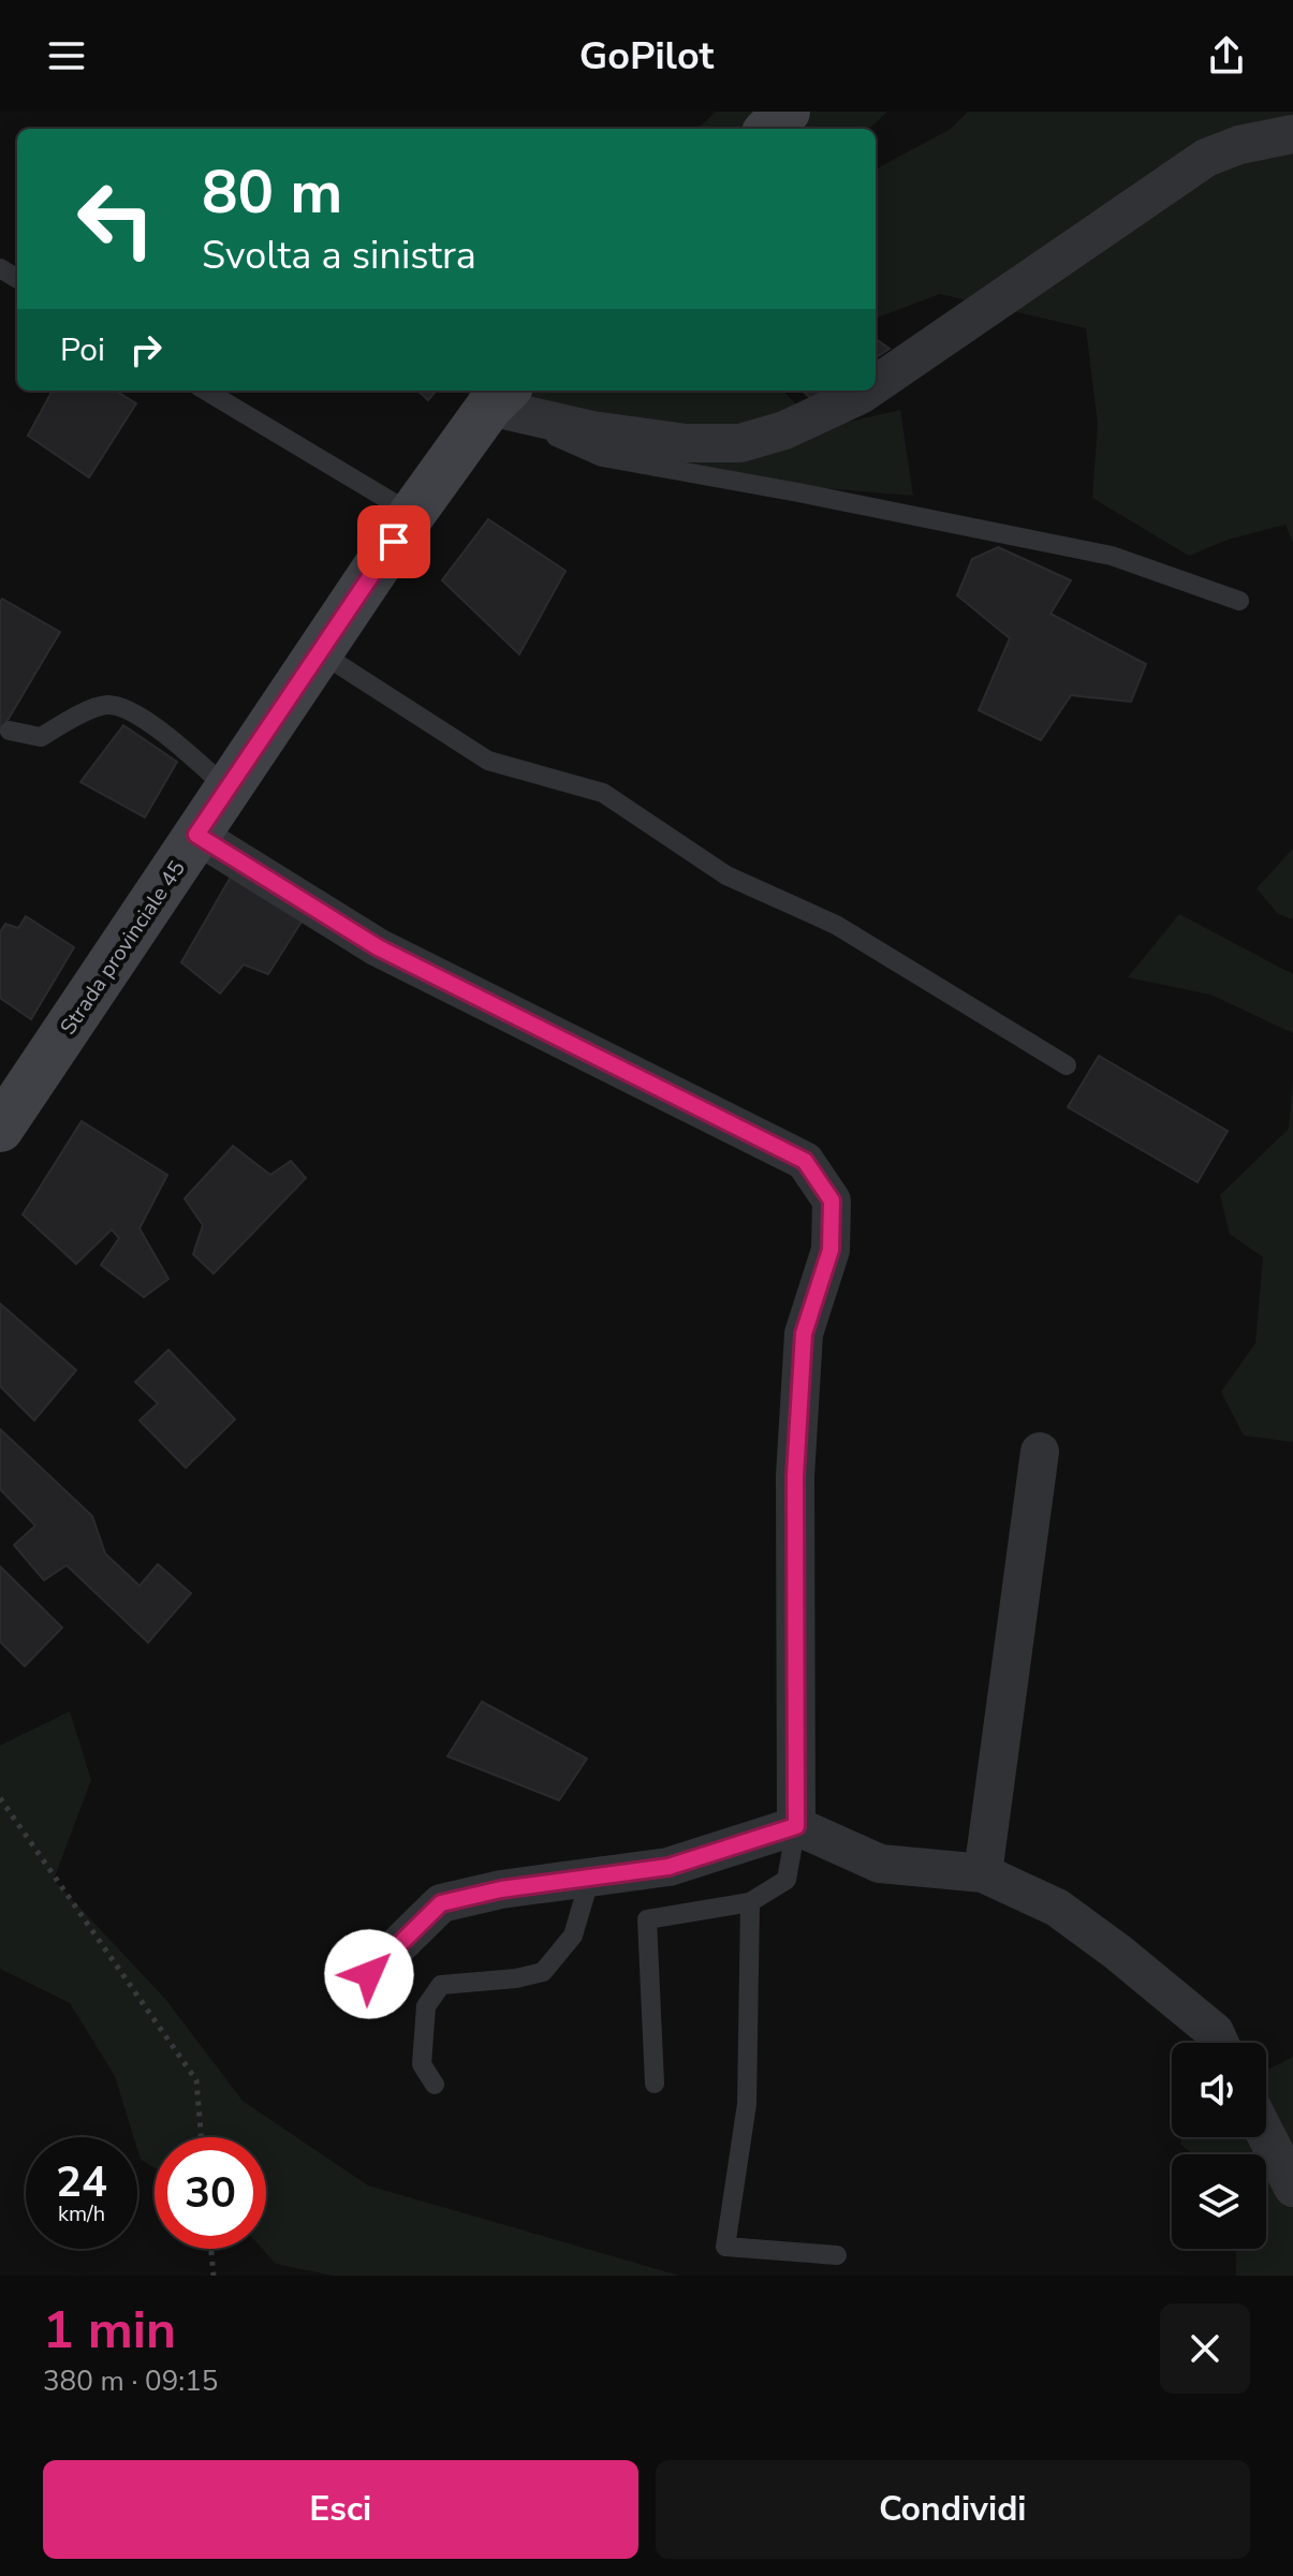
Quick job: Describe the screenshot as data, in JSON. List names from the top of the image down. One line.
{"streets":{"main road":["Strada provinciale 45"]},"page":{"header":"GoPilot","turn":["80 m","Svolta a sinistra"],"then":"Poi","speed":"24 km/h","limit":"30","heading":["1 min","380 m · 09:15"],"buttons":["Esci","Condividi"]}}
